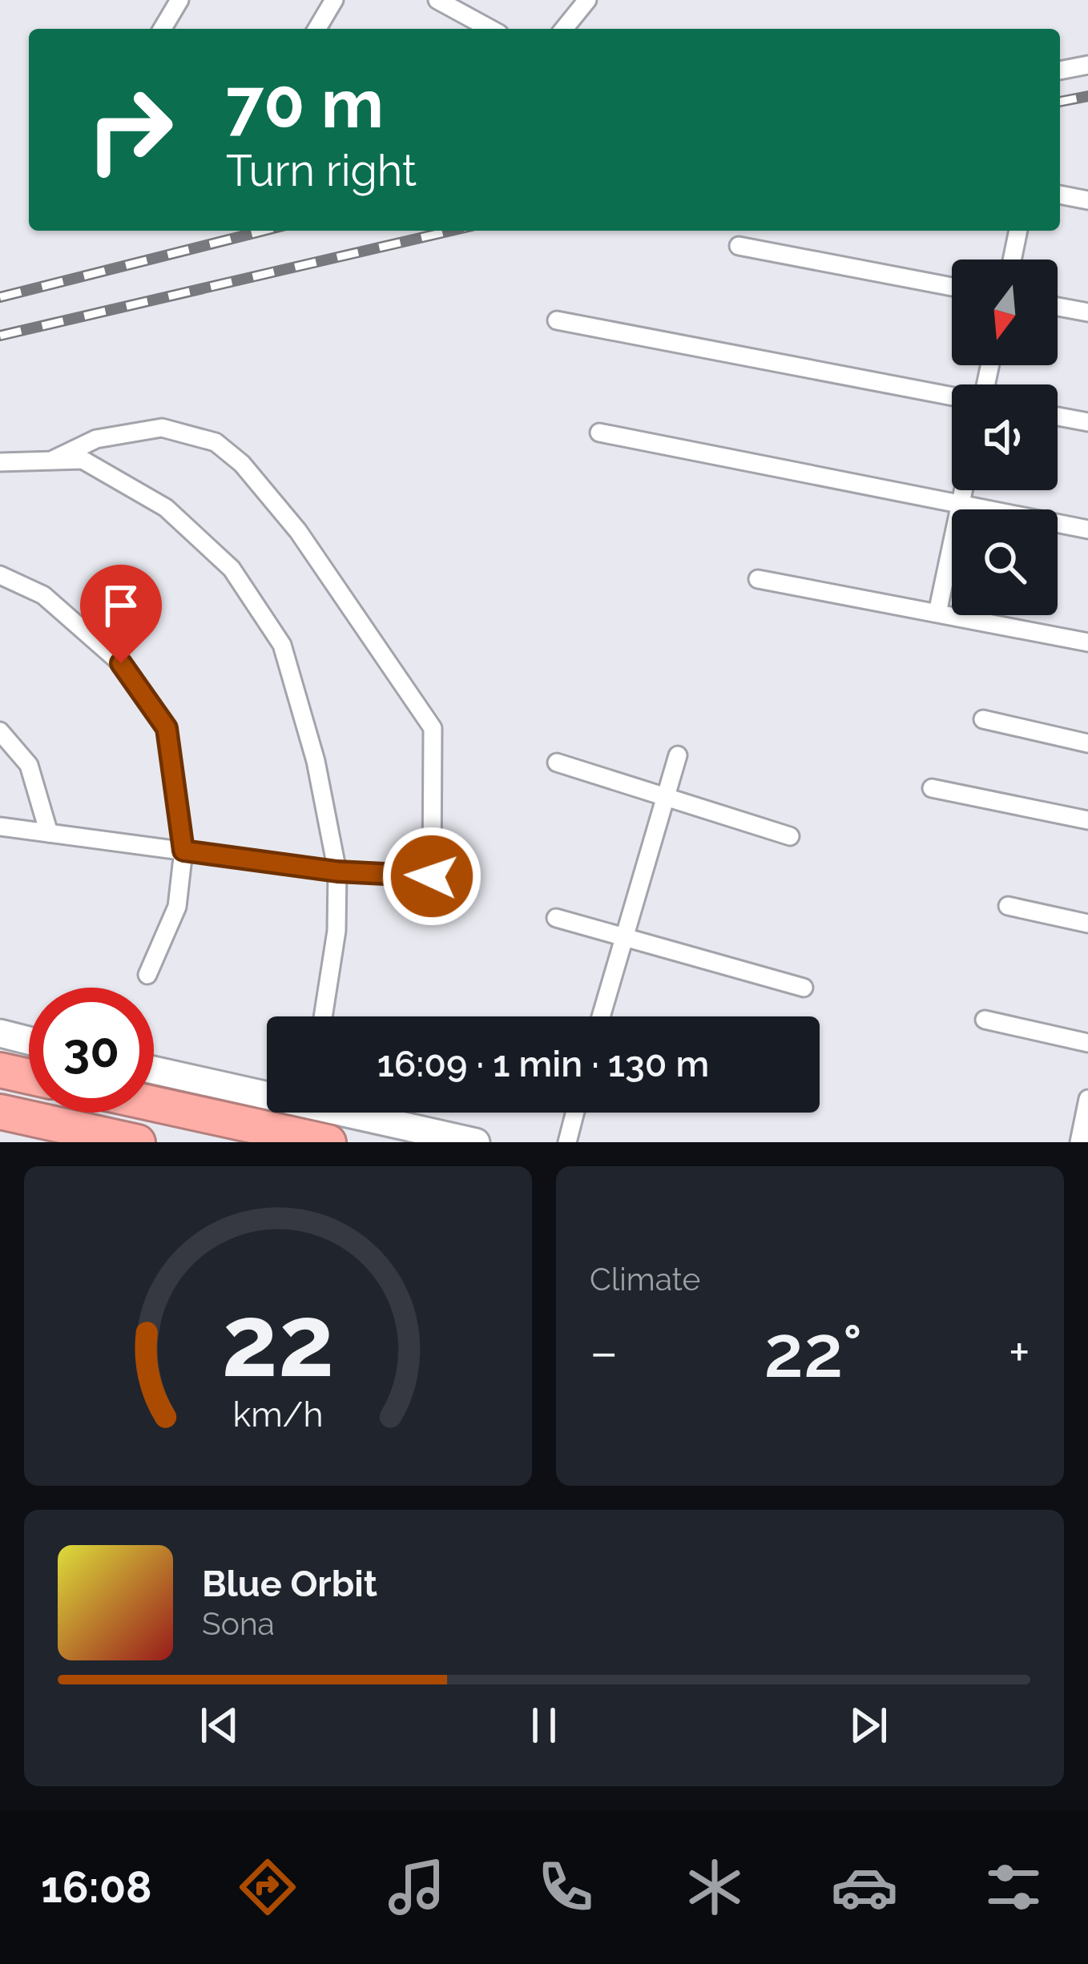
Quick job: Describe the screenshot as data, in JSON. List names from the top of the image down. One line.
{"north":"bottom","page":{"turn":["70 m","Turn right"],"limit":"30","trip":"16:09 · 1 min · 130 m","tile":"Climate","heat":["−","22°","+"],"song":["Blue Orbit","Sona"],"tabs":"16:08","gauge":["22","km/h"]}}
